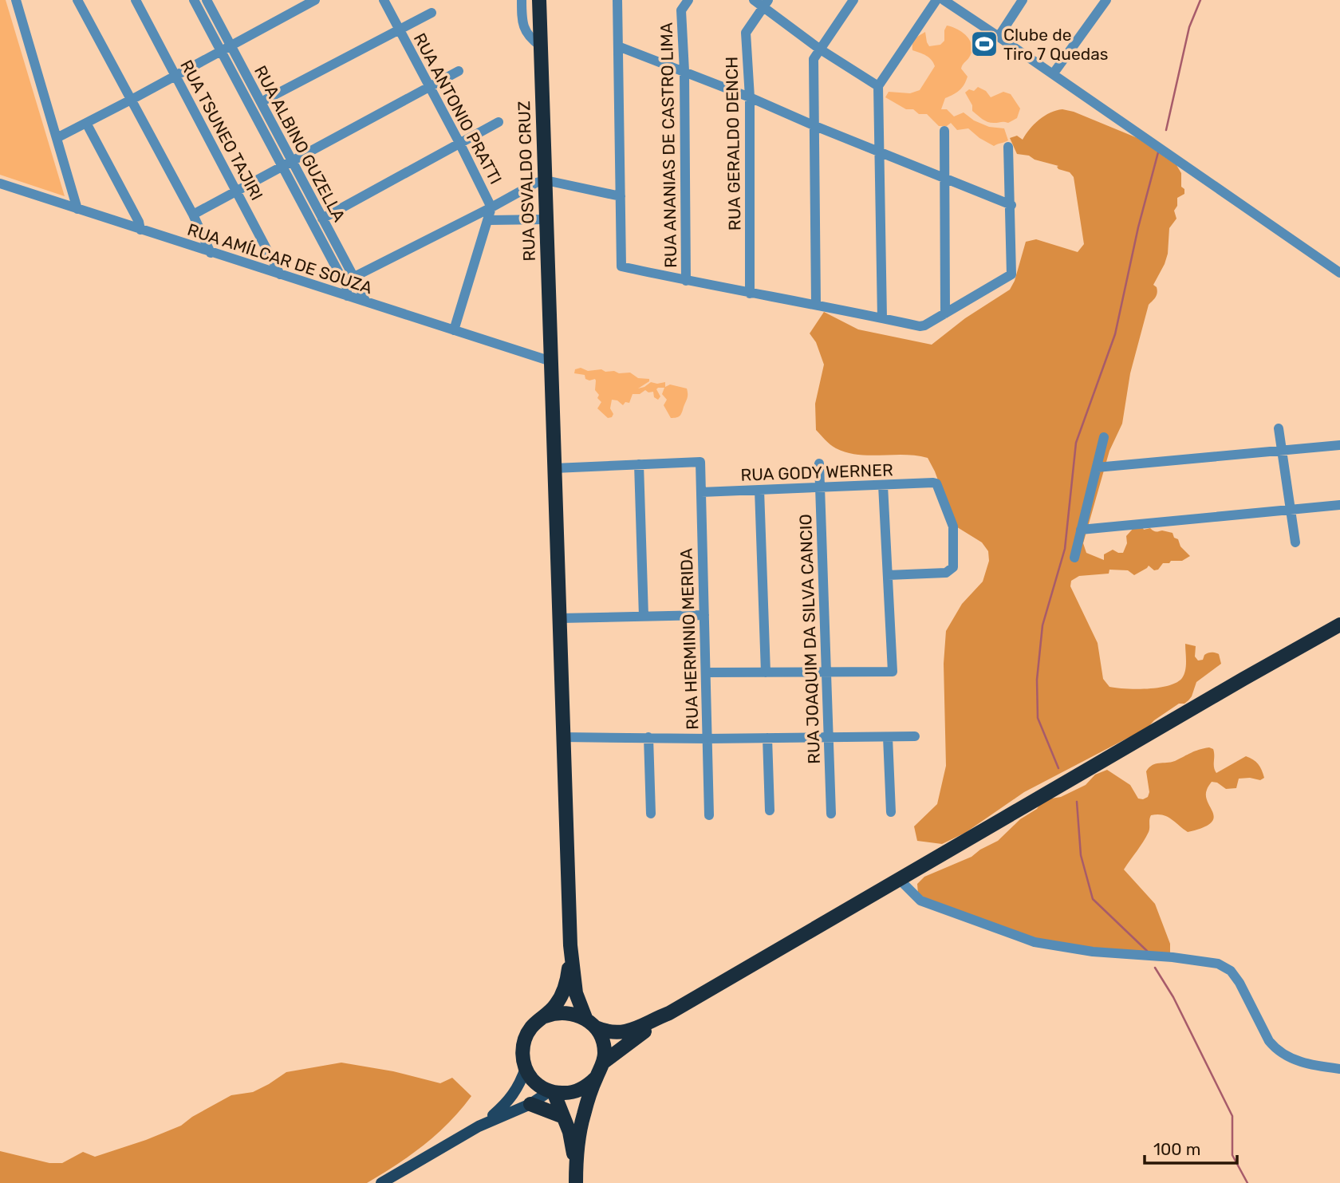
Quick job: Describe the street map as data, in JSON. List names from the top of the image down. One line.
{"streets":{"highway":["RUA OSVALDO CRUZ"],"street":["RUA ANTONIO PRATTI","RUA TSUNEO TAJIRI","RUA ALBINO GUZELLA","RUA GERALDO DENCH","RUA ANANIAS DE CASTRO LIMA","RUA AMÍLCAR DE SOUZA","RUA GODY WERNER","RUA HERMINIO MERIDA","RUA JOAQUIM DA SILVA CANCIO"]},"crossings":[["RUA ANTONIO PRATTI","RUA AMÍLCAR DE SOUZA"],["RUA TSUNEO TAJIRI","RUA AMÍLCAR DE SOUZA"],["RUA ALBINO GUZELLA","RUA AMÍLCAR DE SOUZA"],["RUA OSVALDO CRUZ","RUA AMÍLCAR DE SOUZA"],["RUA GODY WERNER","RUA HERMINIO MERIDA"],["RUA GODY WERNER","RUA JOAQUIM DA SILVA CANCIO"]],"places":{"sports":["Clube de Tiro 7 Quedas"]},"scale_bar":"100 m"}
